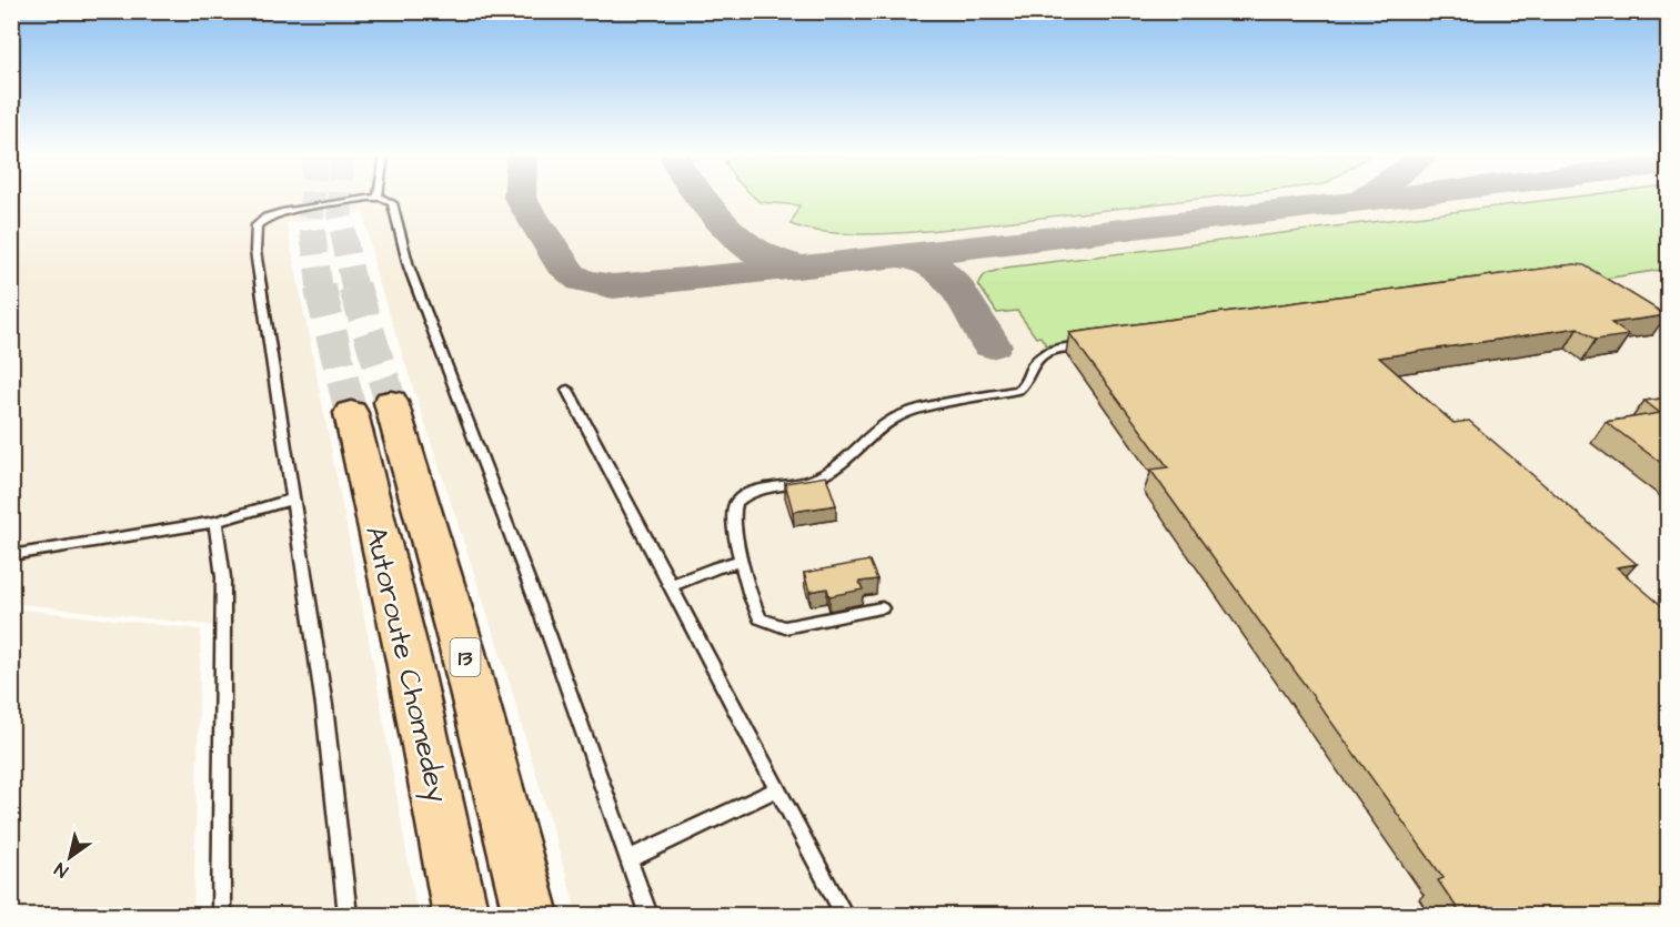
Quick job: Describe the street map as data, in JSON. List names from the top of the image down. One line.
{"streets":{"highway":["13","Autoroute Chomedey"]},"north":"bottom left"}
